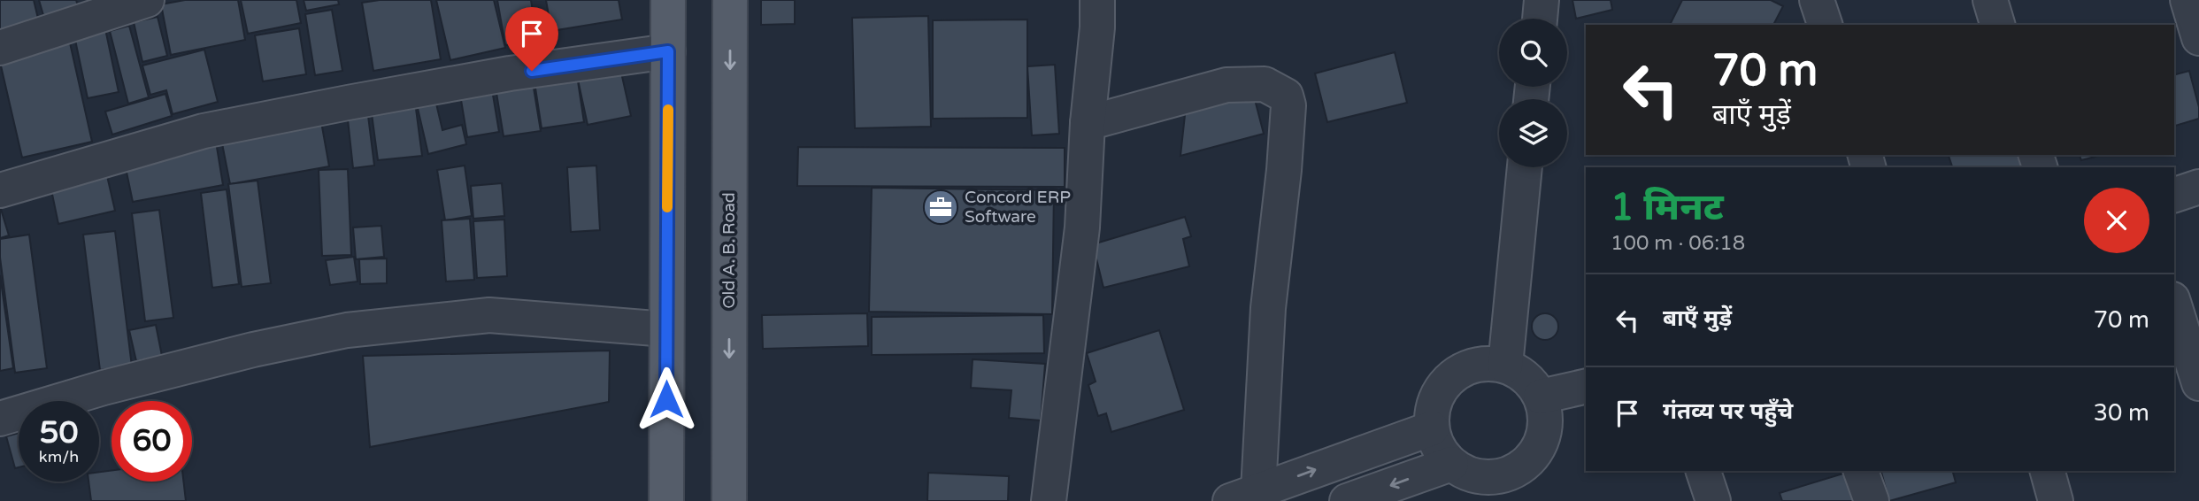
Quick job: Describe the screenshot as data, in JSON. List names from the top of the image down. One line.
{"streets":{"main road":["Old A. B. Road"]},"places":{"office":["Concord ERP Software"]},"page":{"turn":["70 m","बाएँ मुड़ें"],"heading":["1 मिनट","100 m · 06:18"],"list":[{"name":"बाएँ मुड़ें","value":"70 m"},{"name":"गंतव्य पर पहुँचे","value":"30 m"}],"speed":"50 km/h","limit":"60"}}
